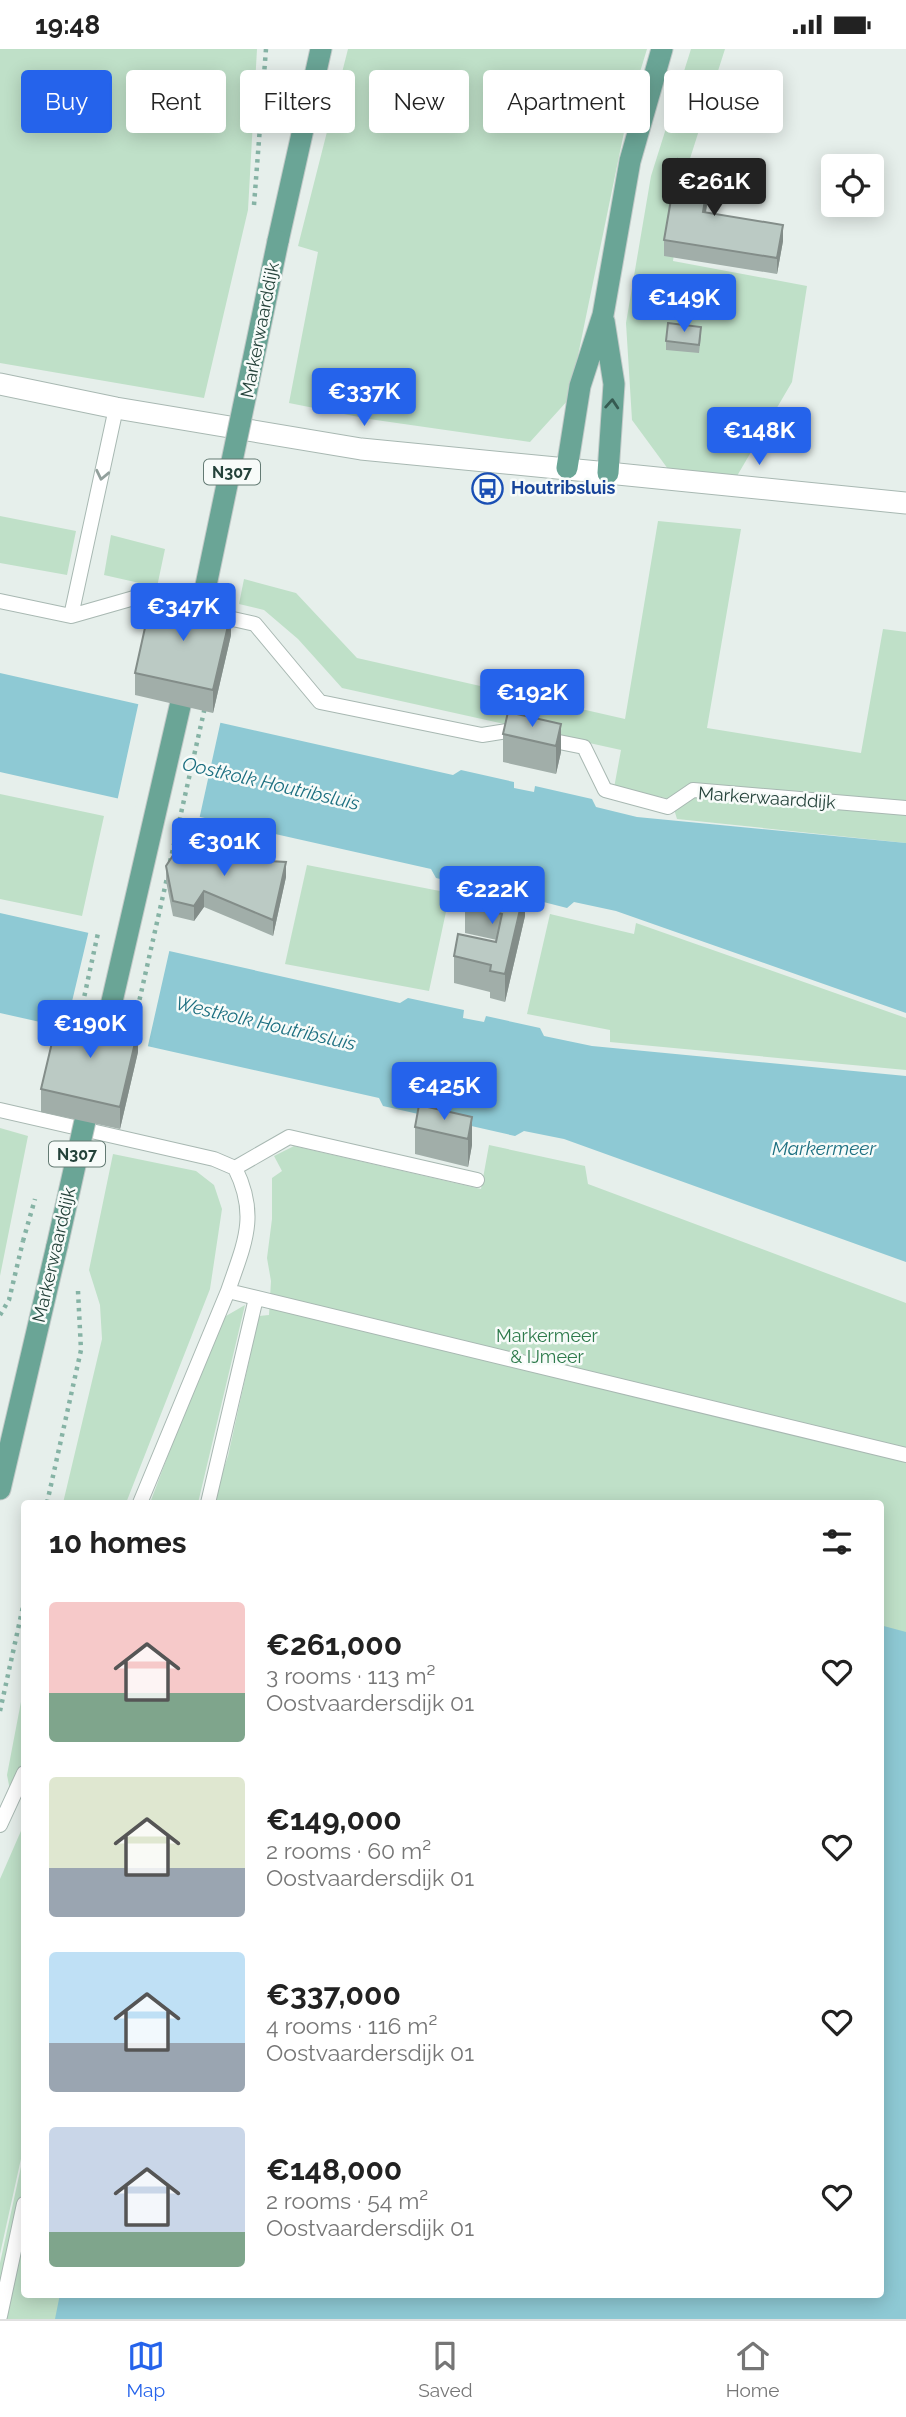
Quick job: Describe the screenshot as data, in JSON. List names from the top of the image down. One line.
{"streets":{"main road":["Markerwaarddijk","N307"]},"water":["Oostkolk Houtribsluis","Westkolk Houtribsluis","Markermeer"],"parks":["Markermeer & IJmeer"],"places":{"bus stop":["Houtribsluis"]},"page":{"status":"19:48","chip":["Buy","Rent","Filters","New","Apartment","House"],"price":["€261K","€149K","€337K","€148K","€347K","€192K","€301K","€222K","€190K","€425K"],"heading":"10 homes","list":[{"name":"€261,000","note":"3 rooms · 113 m² · Oostvaardersdijk 01"},{"name":"€149,000","note":"2 rooms · 60 m² · Oostvaardersdijk 01"},{"name":"€337,000","note":"4 rooms · 116 m² · Oostvaardersdijk 01"},{"name":"€148,000","note":"2 rooms · 54 m² · Oostvaardersdijk 01"}],"tabs":["Map","Saved","Home"]}}
